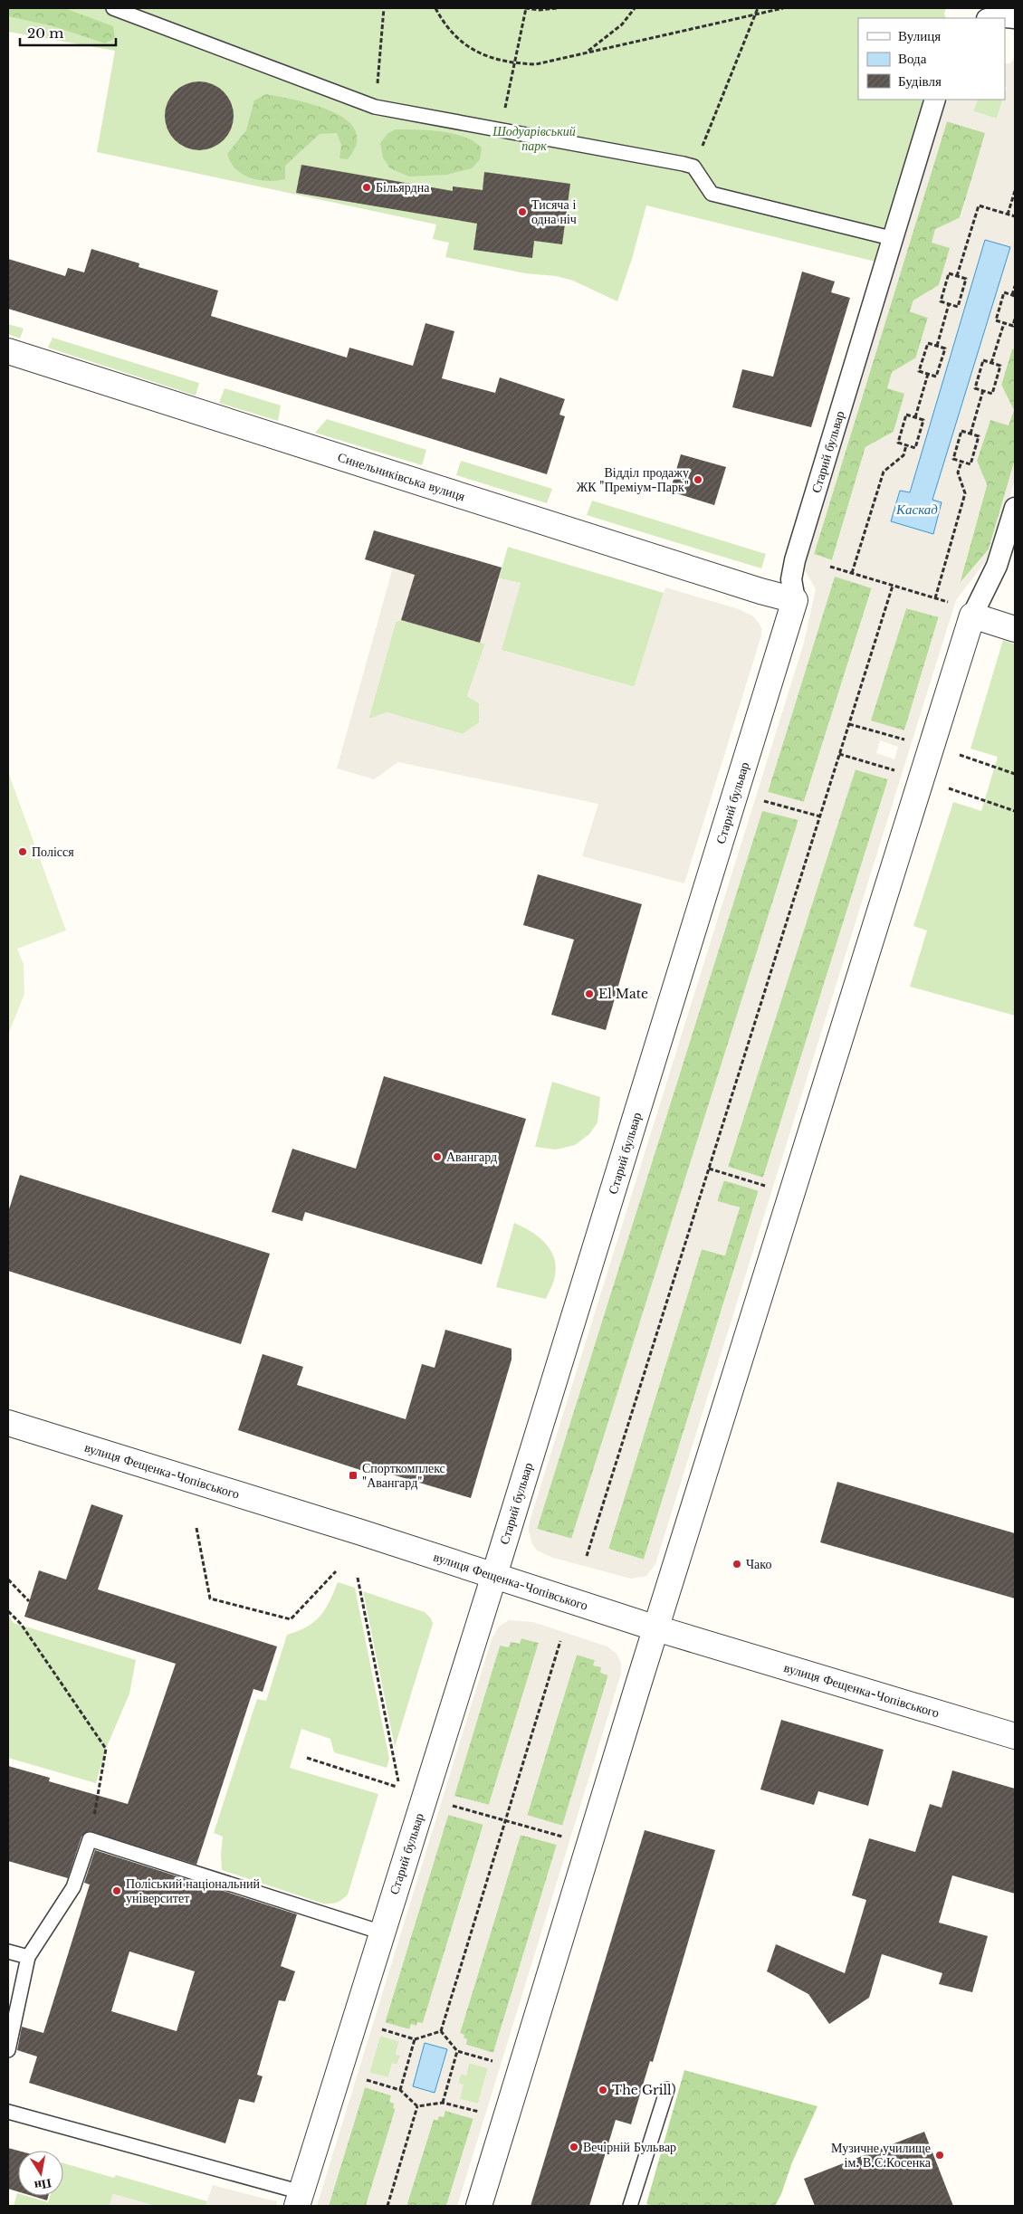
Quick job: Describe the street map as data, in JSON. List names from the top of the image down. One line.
{"streets":{"street":["Старий бульвар","Синельниківська вулиця","вулиця Фещенка-Чопівського"]},"crossings":[["Старий бульвар","Синельниківська вулиця"],["Старий бульвар","вулиця Фещенка-Чопівського"]],"water":["Каскад"],"parks":["Шодуарівський парк"],"places":{"other":["Більярдна","Тисяча і одна ніч","Відділ продажу ЖК \"Преміум-Парк\"","Полісся","El Mate","Авангард","Чако","Поліський національний університет","The Grill","Вечірній Бульвар","Музичне училище ім. В.С.Косенка"],"transit":["Спорткомплекс \"Авангард\""]},"legend":["Вулиця","Вода","Будівля"],"scale_bar":"20 m","north":"bottom"}
